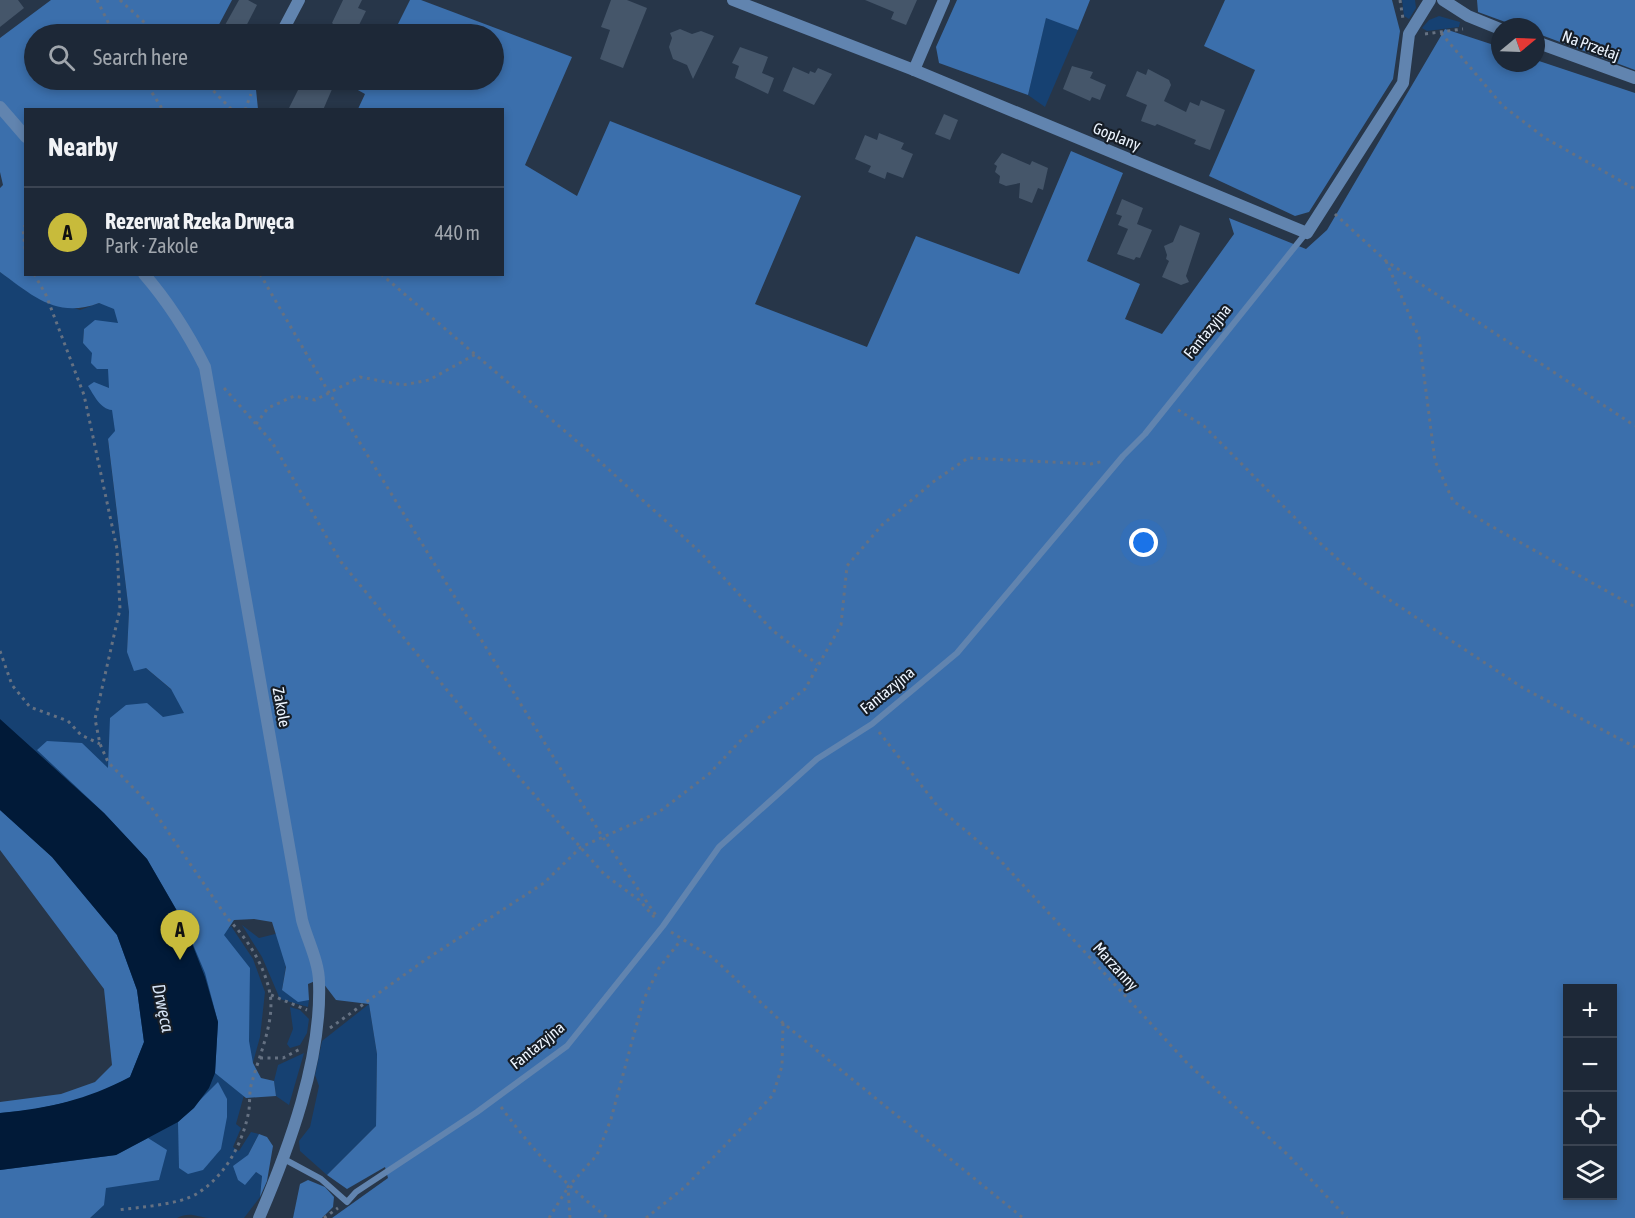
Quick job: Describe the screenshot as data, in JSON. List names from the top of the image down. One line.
{"streets":{"street":["Na Przełaj","Goplany","Fantazyjna","Zakole"],"path":["Marzanny"]},"crossings":[["Goplany","Fantazyjna"],["Fantazyjna","Marzanny"]],"water":["Drwęca"],"north":"right","page":{"search":"Search here","heading":"Nearby","list":[{"mark":"A","name":"Rezerwat Rzeka Drwęca","note":"Park · Zakole","value":"440 m"}],"pins":"A","map_buttons":["+","−"]}}
